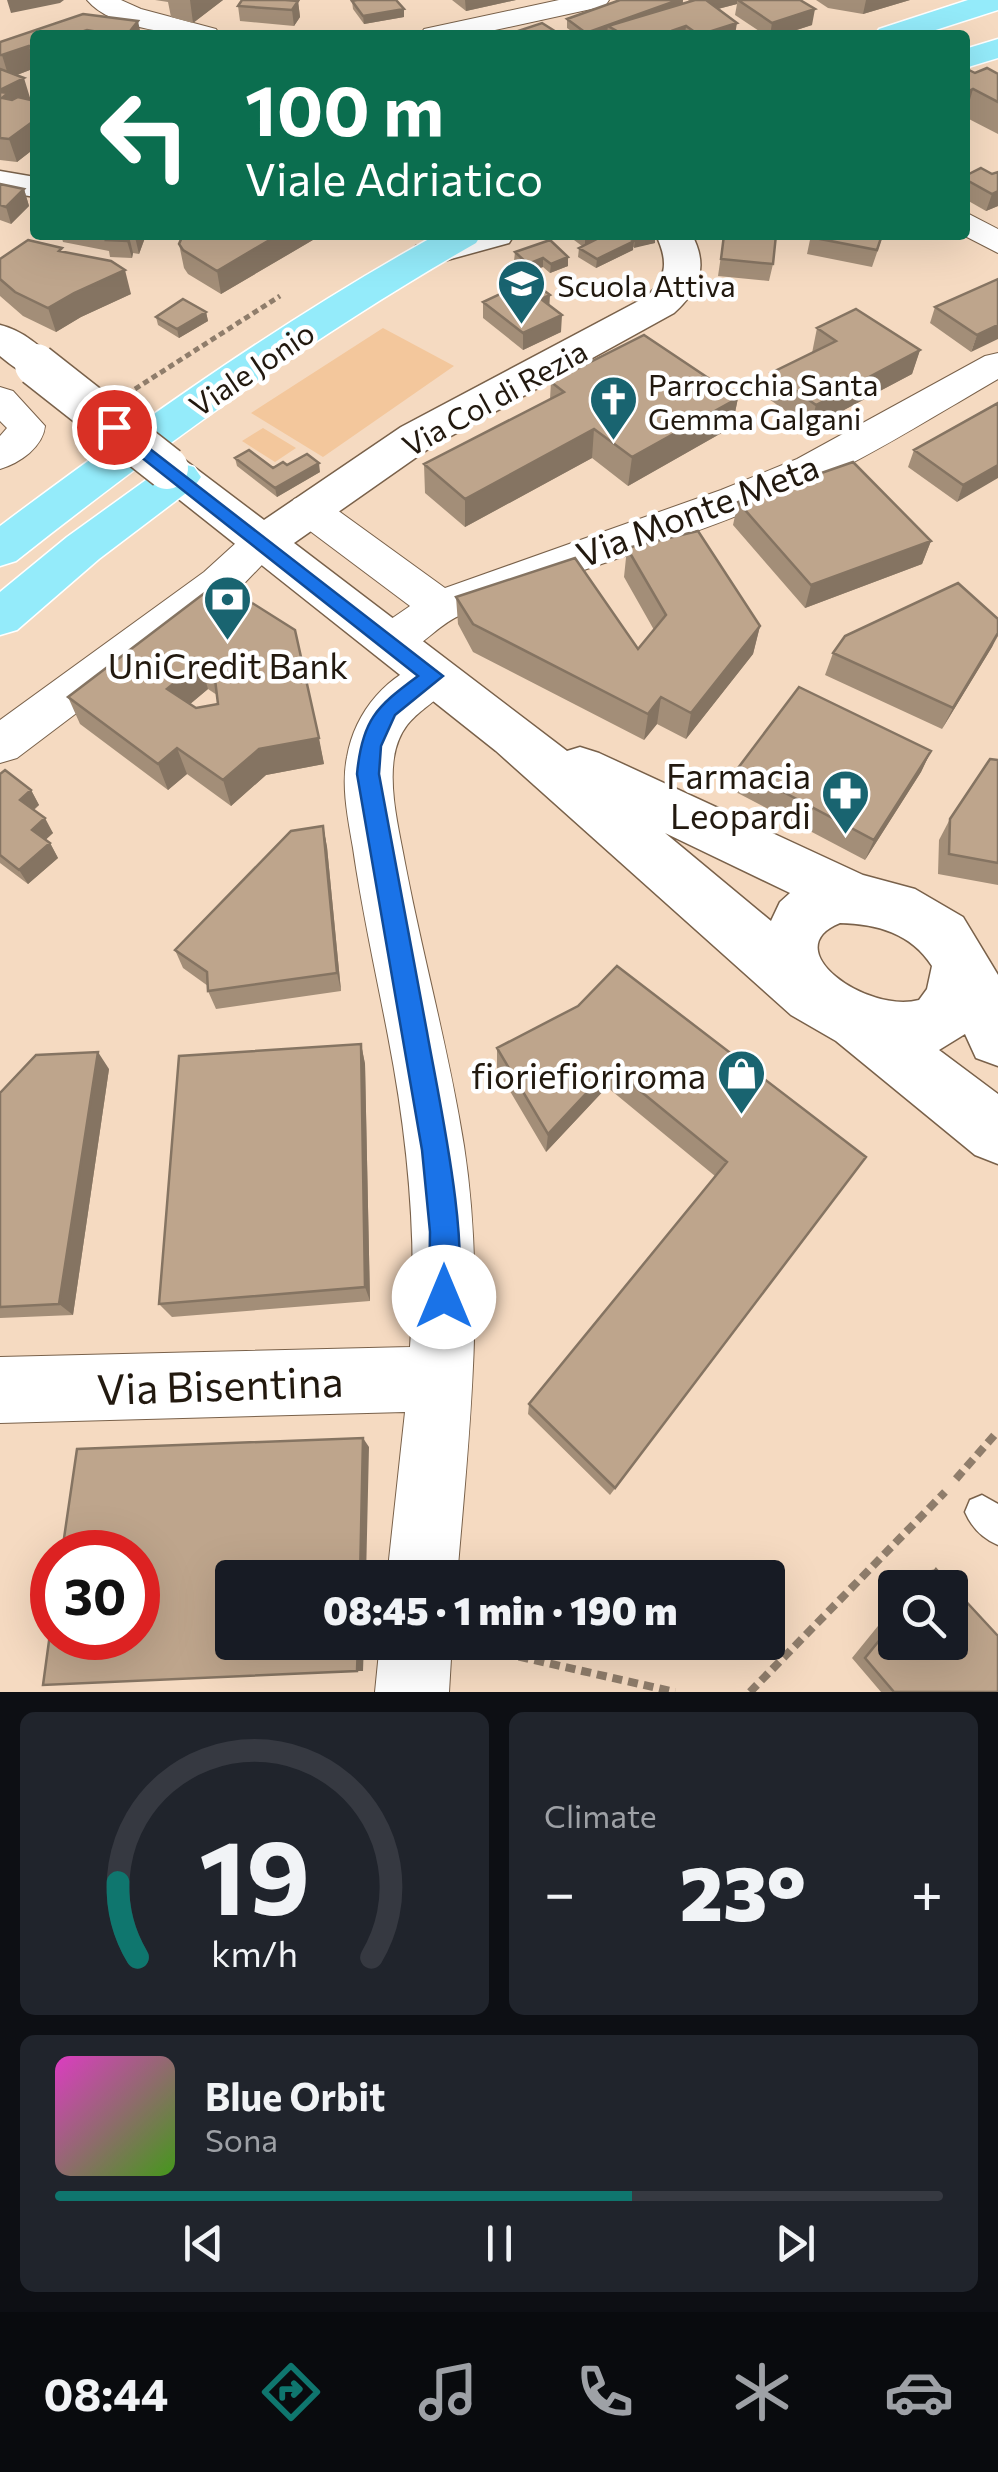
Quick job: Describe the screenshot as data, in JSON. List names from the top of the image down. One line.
{"streets":{"main road":["Viale Jonio"],"street":["Via Col di Rezia","Via Monte Meta","Via Bisentina"]},"places":{"school or university":["Scuola Attiva"],"church":["Parrocchia Santa Gemma Galgani"],"bank":["UniCredit Bank"],"pharmacy":["Farmacia Leopardi"],"shop":["fioriefioriroma"]},"page":{"turn":["100 m","Viale Adriatico"],"limit":"30","trip":"08:45 · 1 min · 190 m","tile":"Climate","heat":["−","23°","+"],"song":["Blue Orbit","Sona"],"tabs":"08:44","gauge":["19","km/h"]}}
